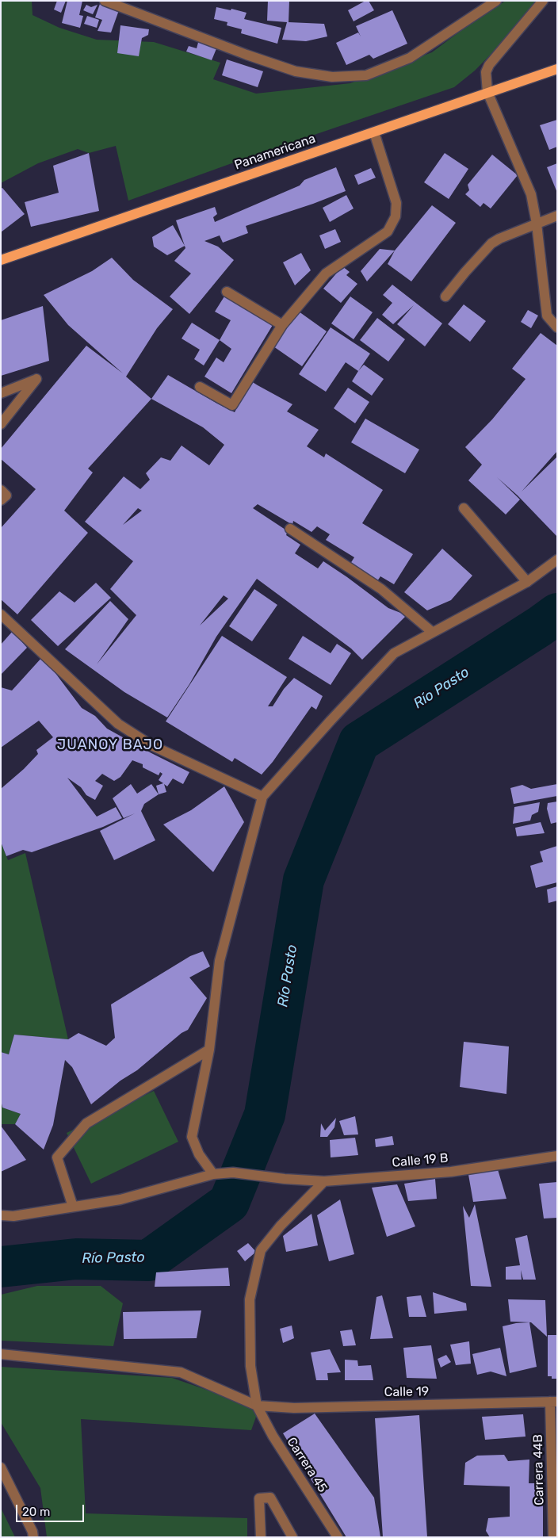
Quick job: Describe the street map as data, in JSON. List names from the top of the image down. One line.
{"streets":{"main road":["Panamericana"],"street":["Calle 19 B","Calle 19","Carrera 45","Carrera 44B"]},"crossings":[["Calle 19 B","Carrera 45"],["Calle 19","Carrera 45"],["Calle 19","Carrera 44B"]],"districts":["JUANOY BAJO"],"water":["Río Pasto"],"scale_bar":"20 m"}
